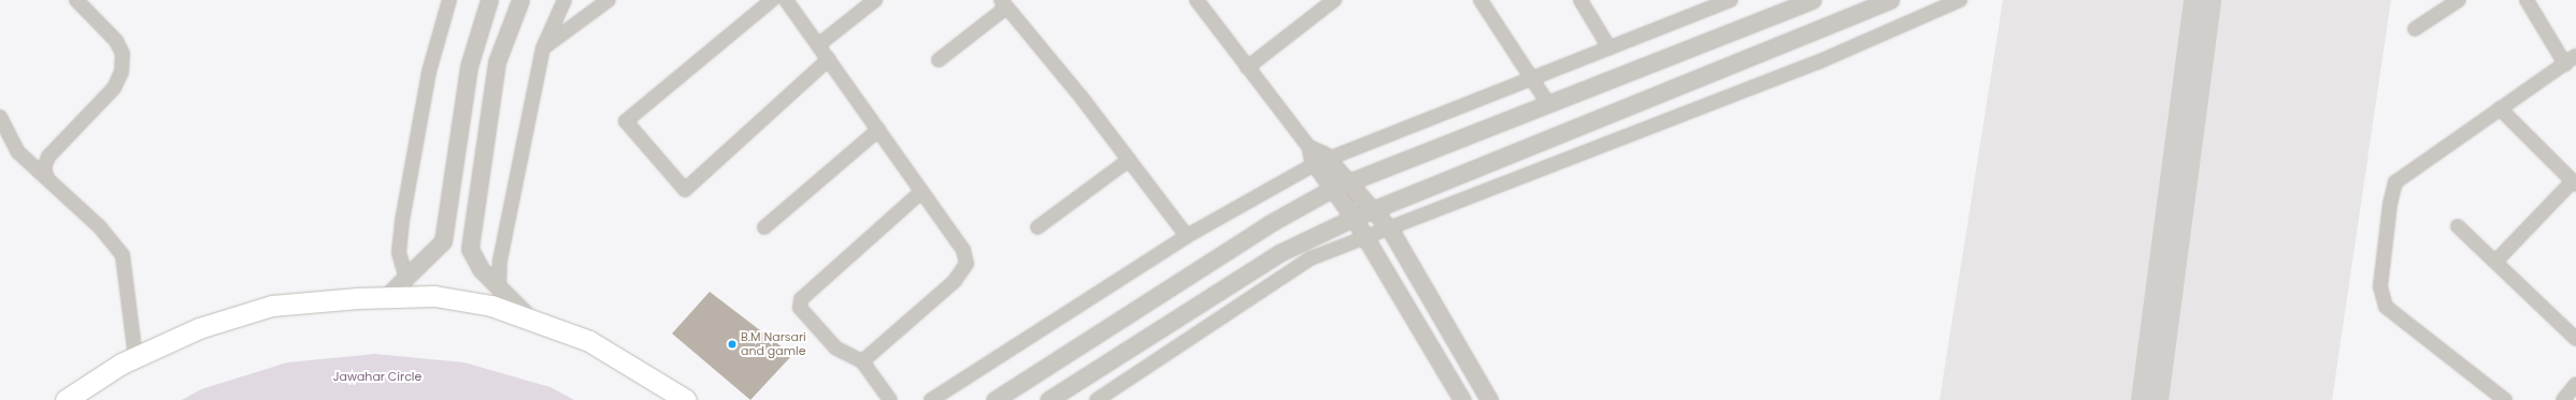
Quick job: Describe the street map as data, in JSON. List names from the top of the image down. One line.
{"parks":["Jawahar Circle"],"places":["B.M Narsari and gamle"]}
